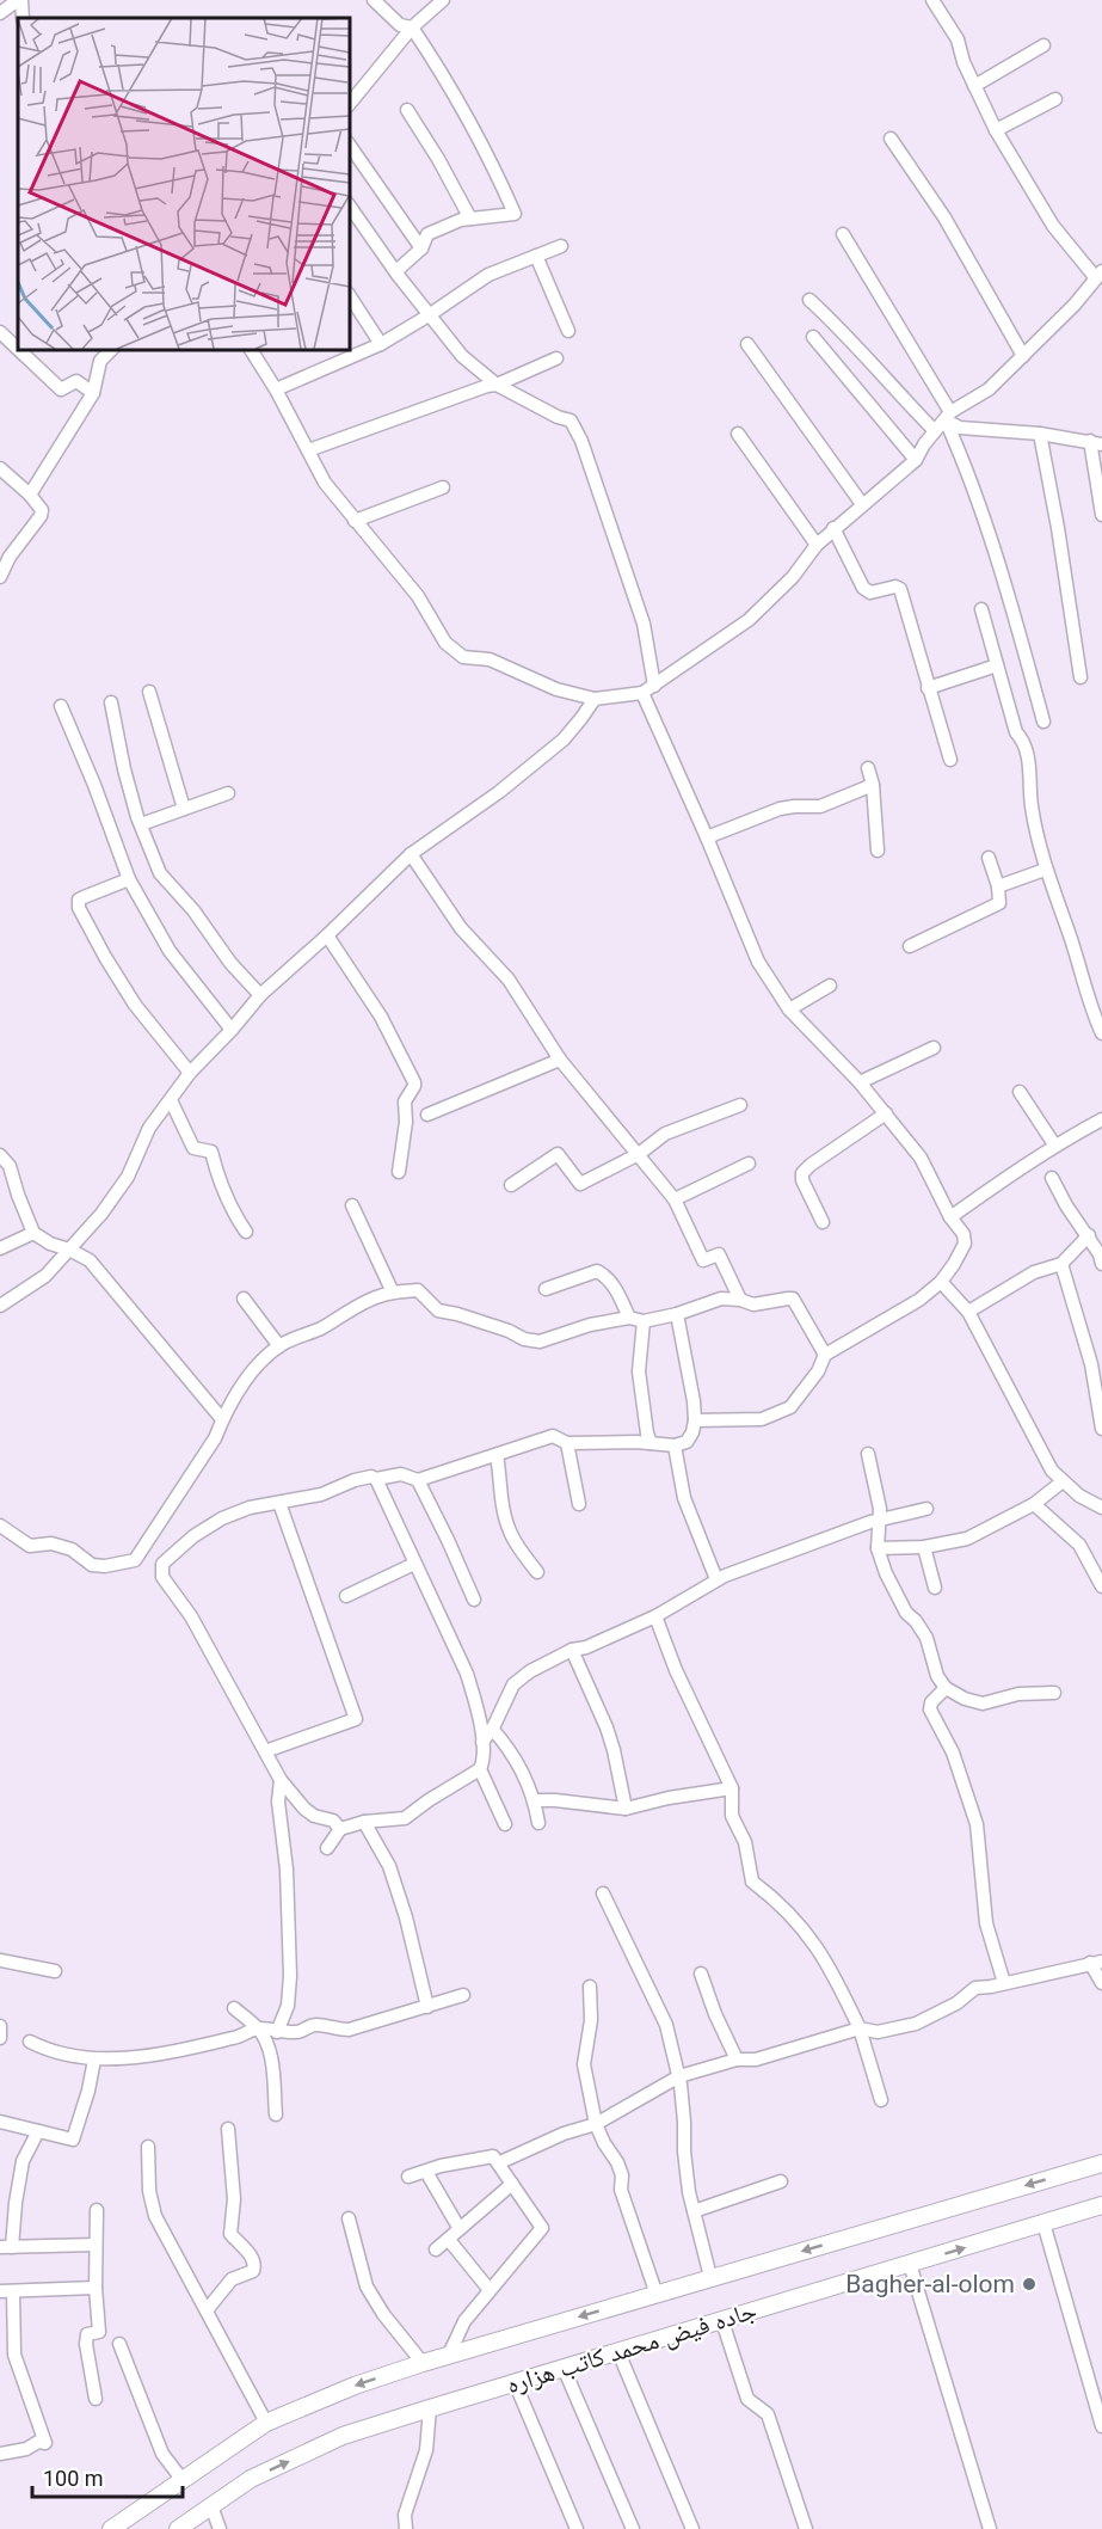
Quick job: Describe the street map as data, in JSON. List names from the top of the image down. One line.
{"streets":{"main road":["جاده فیض محمد کاتب هزاره"]},"places":["Bagher-al-olom"],"scale_bar":"100 m"}
